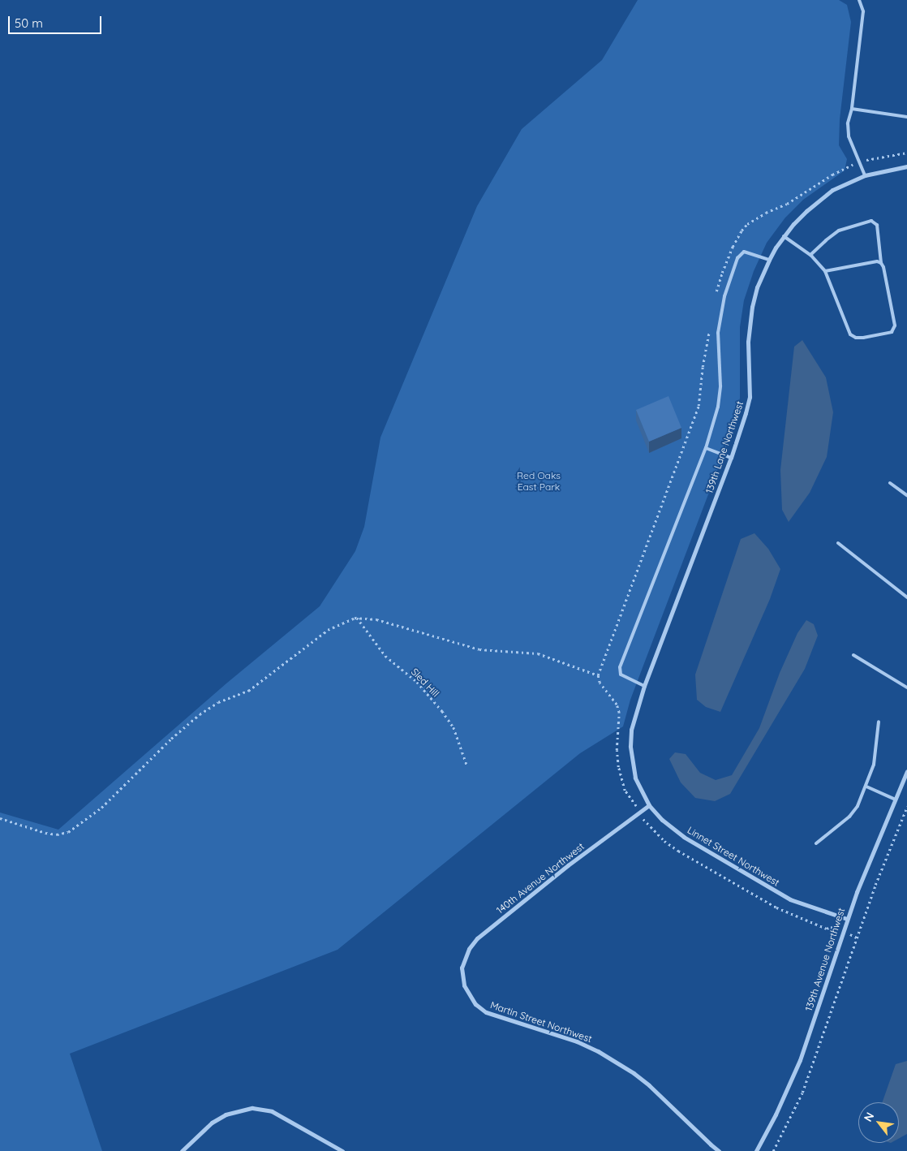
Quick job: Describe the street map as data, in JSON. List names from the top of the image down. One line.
{"streets":{"street":["139th Lane Northwest","Linnet Street Northwest","140th Avenue Northwest","139th Avenue Northwest","Martin Street Northwest"],"path":["Sled Hill"]},"crossings":[["139th Lane Northwest","Linnet Street Northwest"],["Linnet Street Northwest","140th Avenue Northwest"],["Linnet Street Northwest","139th Avenue Northwest"],["140th Avenue Northwest","Martin Street Northwest"]],"parks":["Red Oaks East Park"],"scale_bar":"50 m","north":"top left"}
